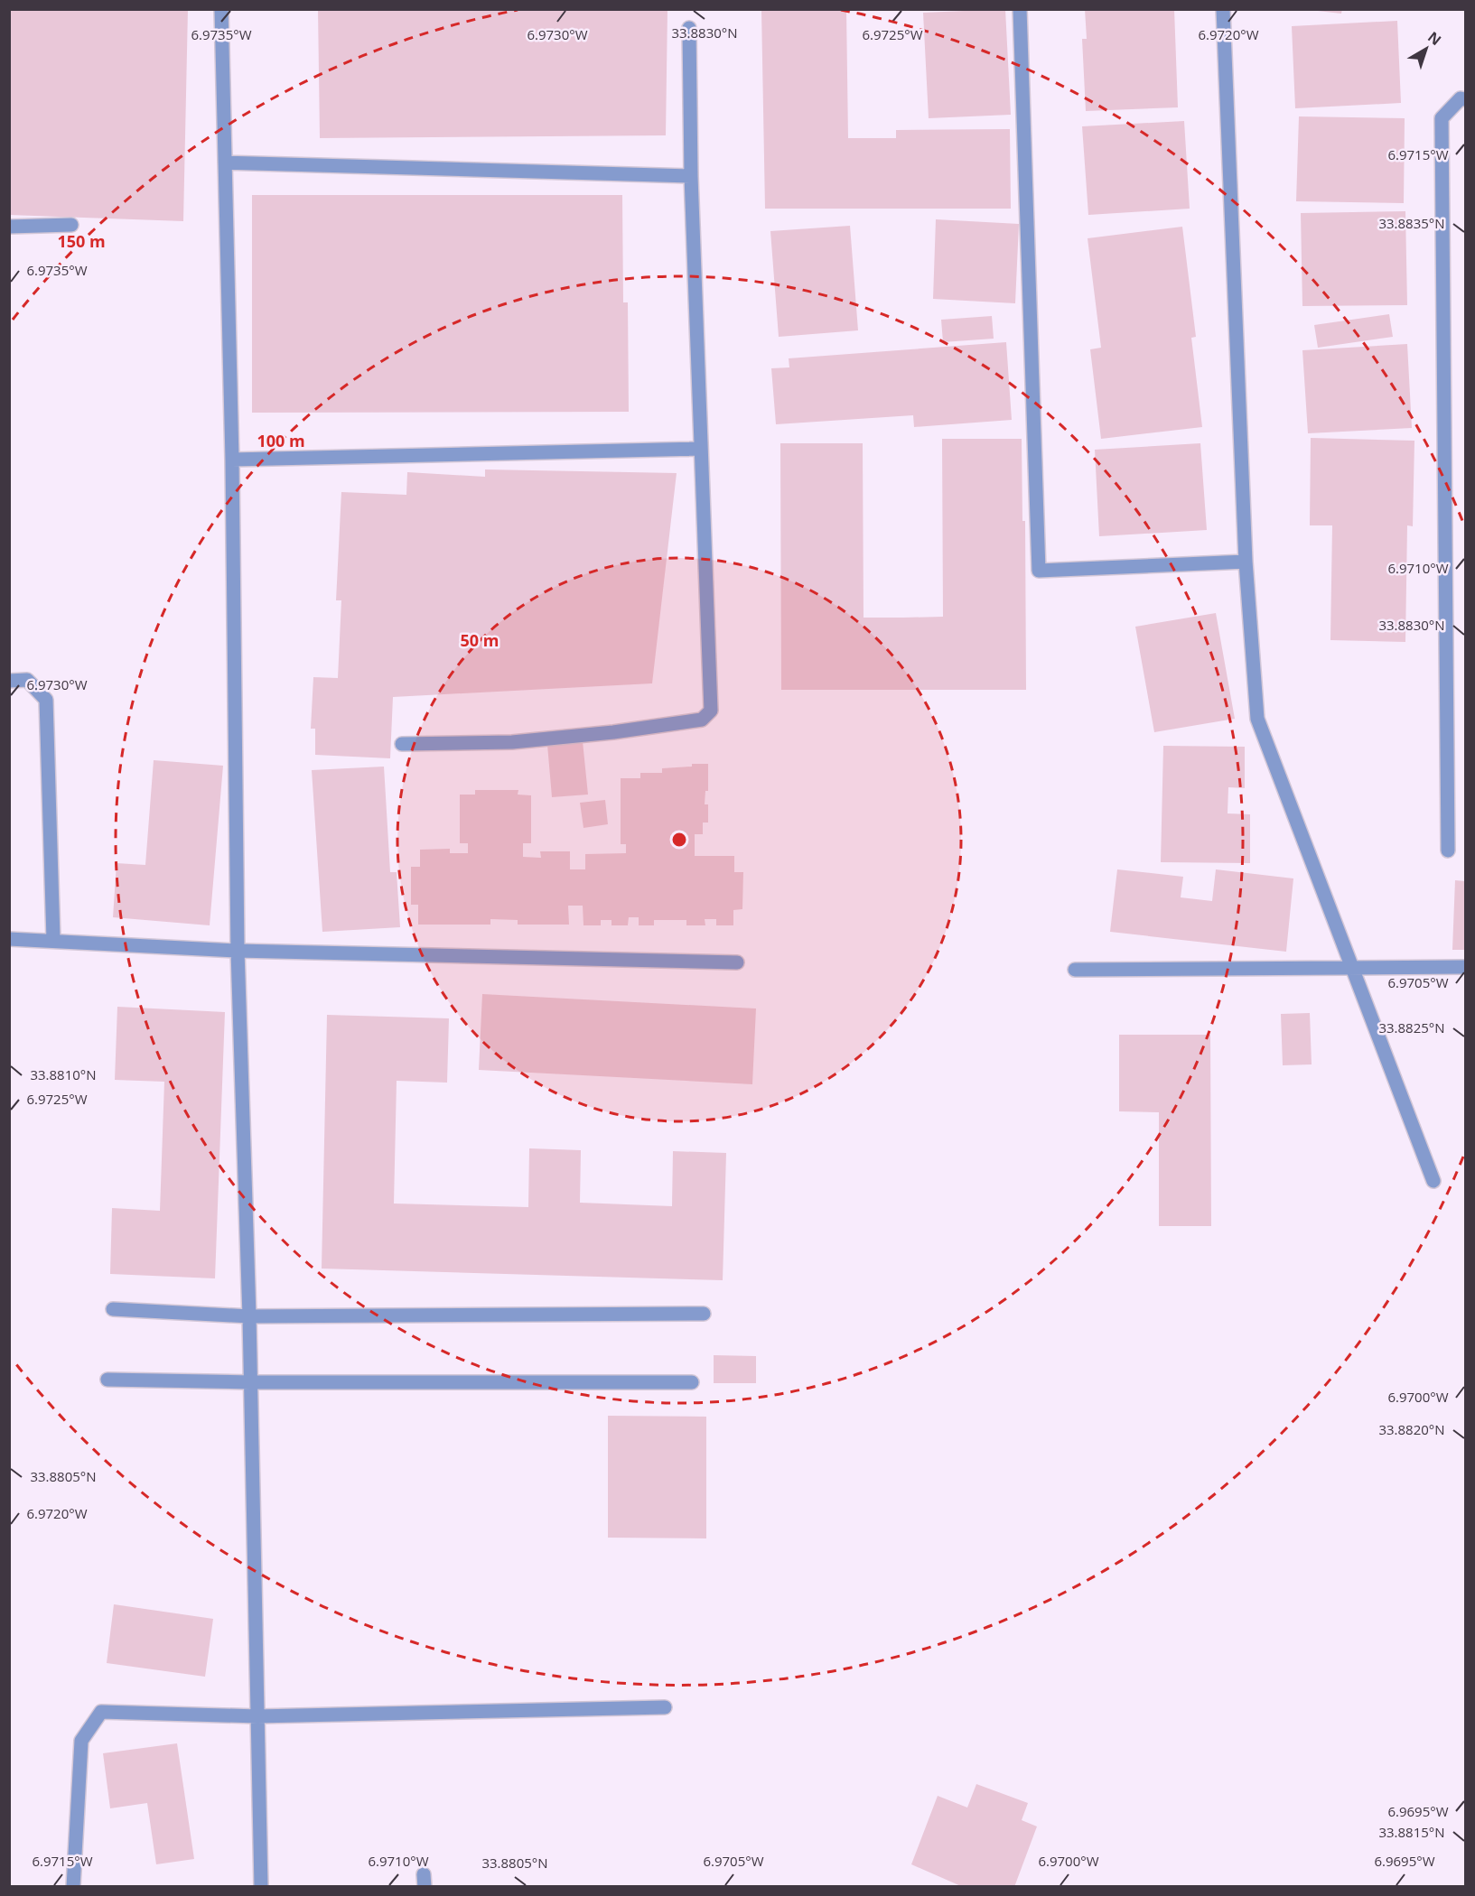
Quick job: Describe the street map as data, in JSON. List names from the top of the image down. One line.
{"north":"top right","coordinates":["33.8830°N","6.9735°W","6.9730°W","6.9720°W","6.9725°W","6.9715°W","33.8835°N","6.9710°W","6.9705°W","33.8825°N","33.8810°N","6.9700°W","33.8820°N","33.8805°N","6.9695°W","33.8815°N"],"rings":["150 m","100 m","50 m"]}
